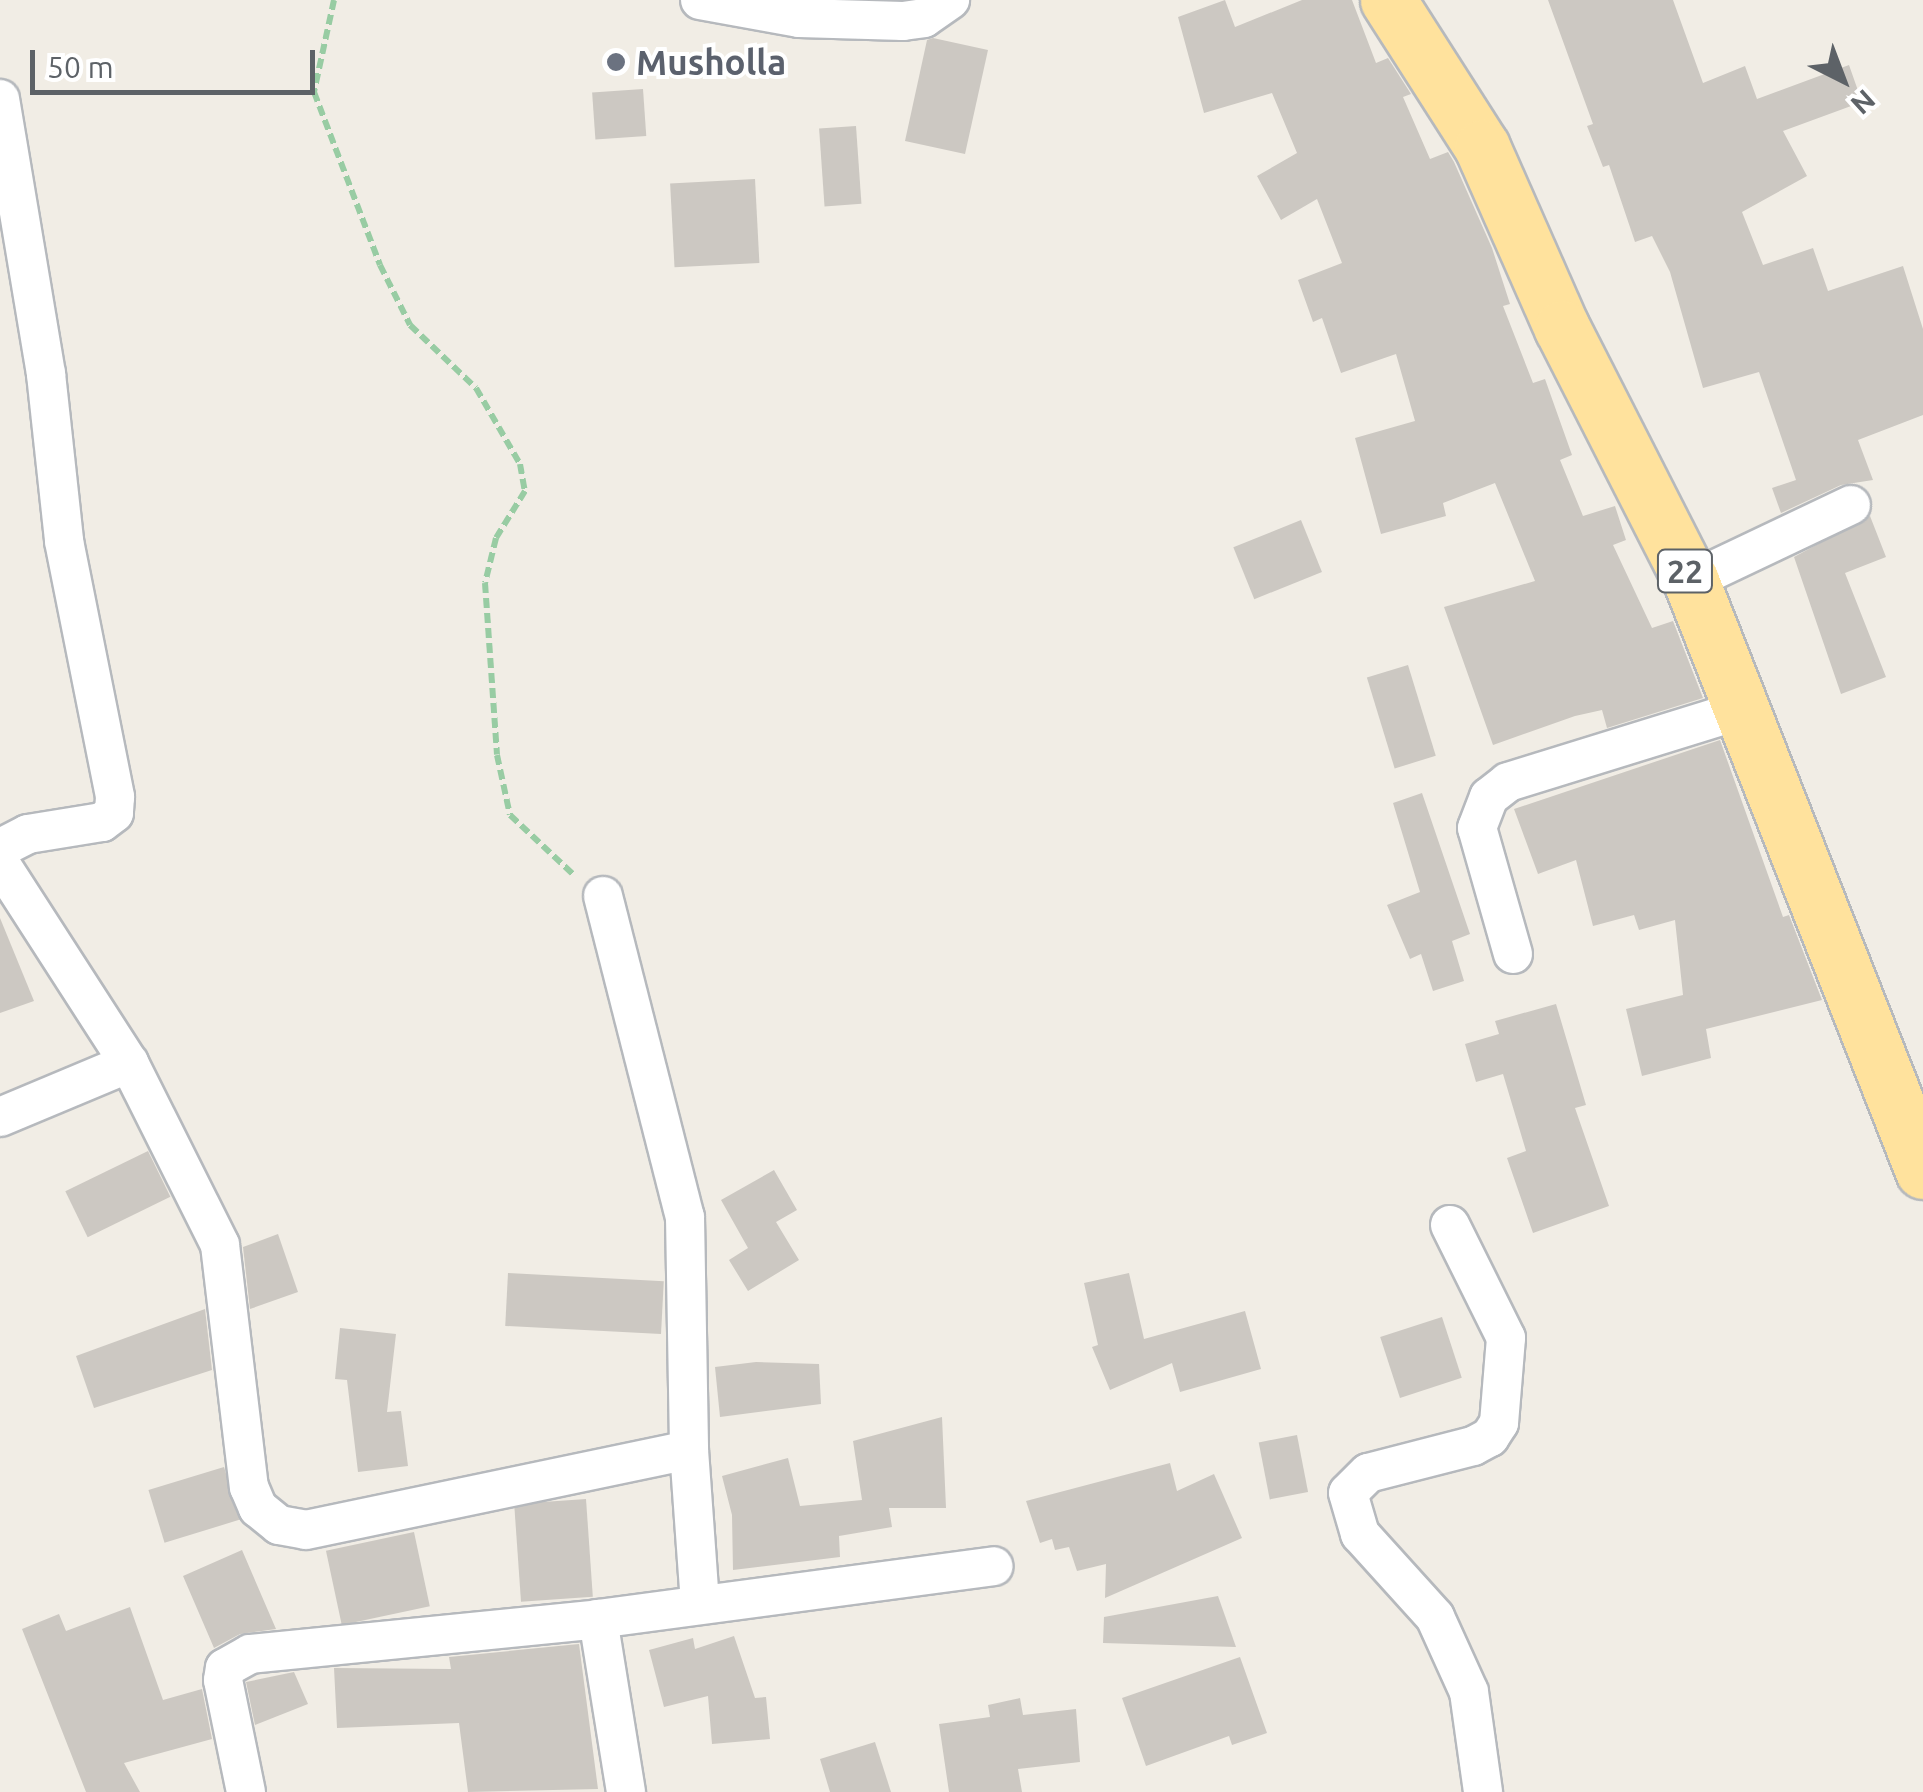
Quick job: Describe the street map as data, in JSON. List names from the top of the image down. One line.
{"streets":{"highway":["22"]},"places":["Musholla"],"scale_bar":"50 m","north":"bottom right"}
